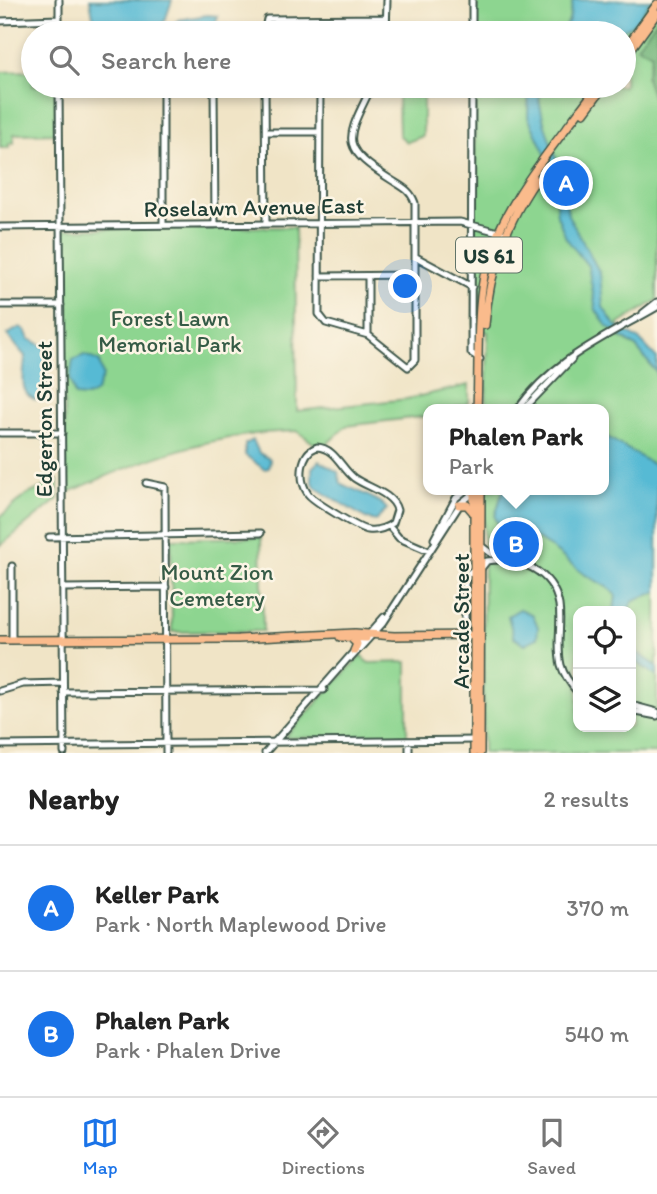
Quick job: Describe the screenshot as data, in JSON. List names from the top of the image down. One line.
{"streets":{"main road":["US 61","Arcade Street"],"street":["Roselawn Avenue East","Edgerton Street"]},"crossings":[["Roselawn Avenue East","US 61"],["Roselawn Avenue East","Edgerton Street"]],"parks":["Forest Lawn Memorial Park","Mount Zion Cemetery"],"page":{"search":"Search here","pins":["A","B"],"popup":["Phalen Park","Park"],"heading":["Nearby","2 results"],"list":[{"mark":"A","name":"Keller Park","note":"Park · North Maplewood Drive","value":"370 m"},{"mark":"B","name":"Phalen Park","note":"Park · Phalen Drive","value":"540 m"}],"nav":["Map","Directions","Saved"]}}
